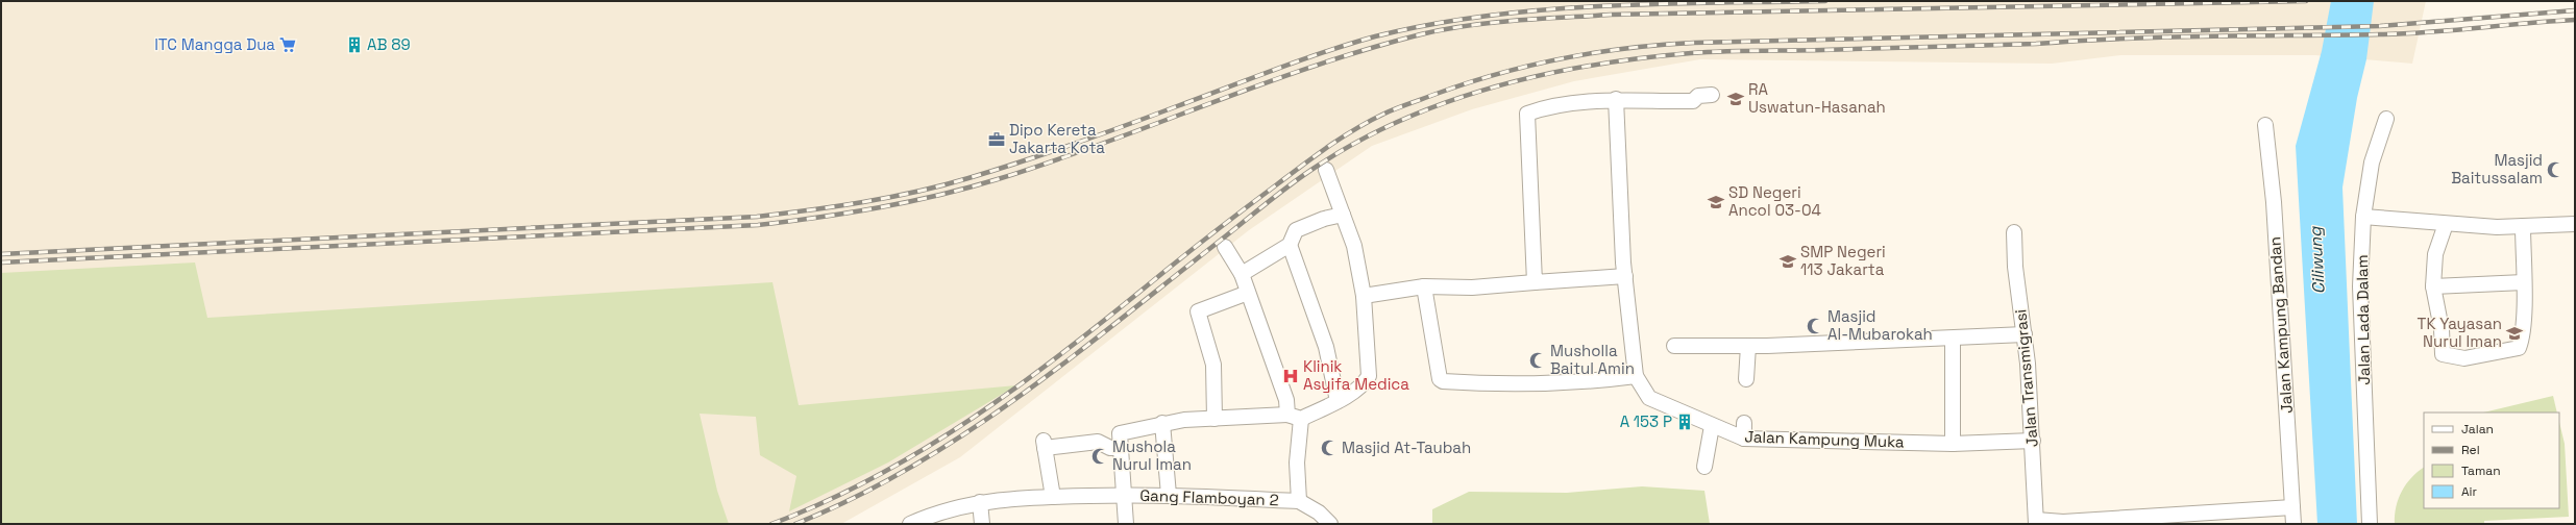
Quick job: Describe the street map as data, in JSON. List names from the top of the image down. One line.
{"streets":{"street":["Jalan Lada Dalam","Jalan Kampung Bandan","Jalan Transmigrasi","Jalan Kampung Muka","Gang Flamboyan 2"]},"crossings":[["Jalan Transmigrasi","Jalan Kampung Muka"]],"water":["Ciliwung"],"places":{"supermarket":["ITC Mangga Dua"],"building":["AB 89","A 153 P"],"school or university":["RA Uswatun-Hasanah","SD Negeri Ancol 03-04","SMP Negeri 113 Jakarta","TK Yayasan Nurul Iman"],"office":["Dipo Kereta Jakarta Kota"],"mosque":["Masjid Baitussalam","Masjid Al-Mubarokah","Musholla Baitul Amin","Masjid At-Taubah","Mushola Nurul Iman"],"hospital":["Klinik Asyifa Medica"]},"legend":["Jalan","Rel","Taman","Air"]}
